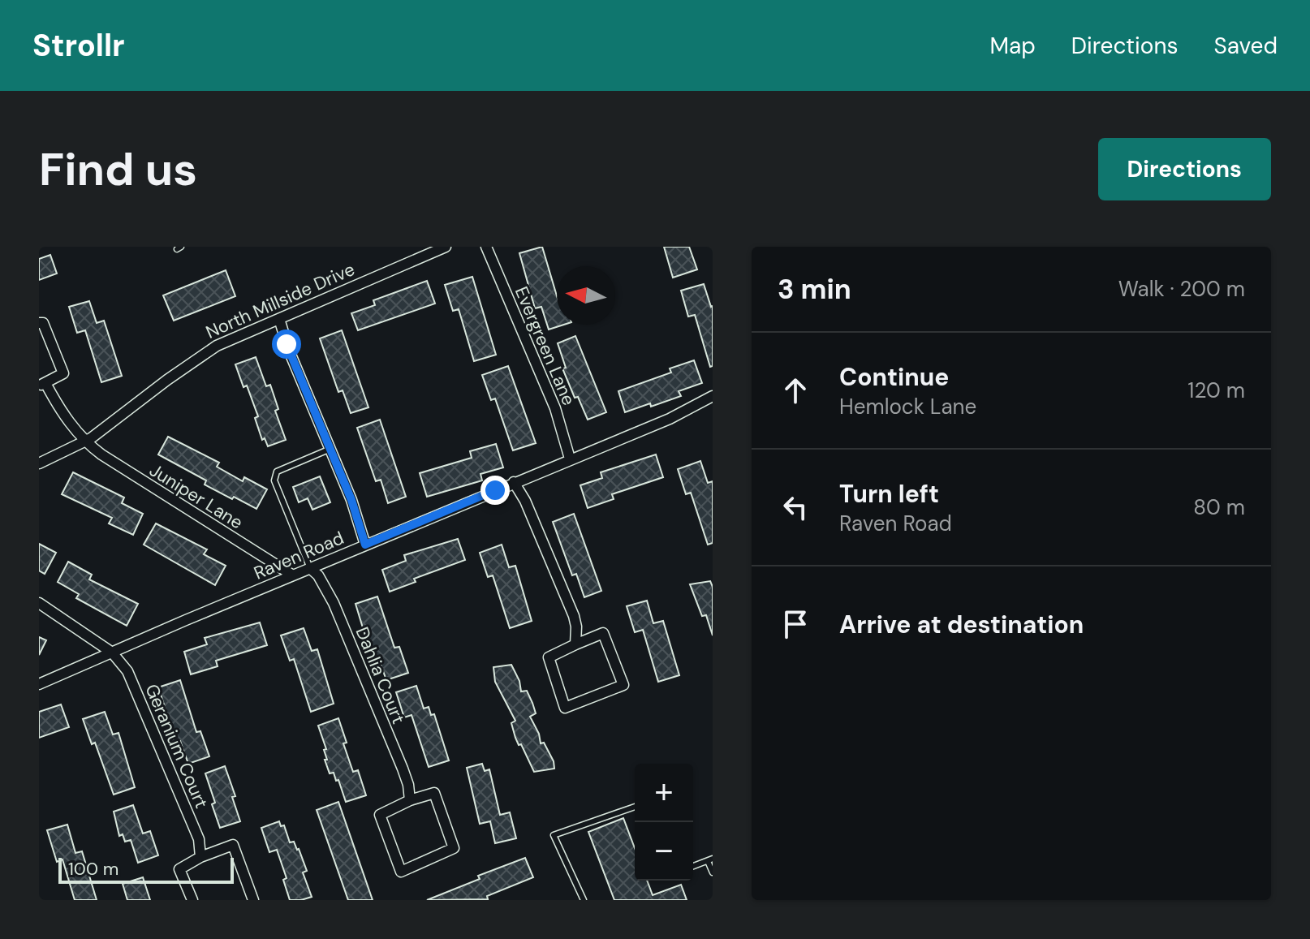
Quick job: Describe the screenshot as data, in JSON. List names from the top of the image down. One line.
{"streets":{"street":["North Millside Drive","Evergreen Lane","Juniper Lane","Raven Road","Dahlia Court","Geranium Court"]},"crossings":[["North Millside Drive","Juniper Lane"],["Evergreen Lane","Raven Road"],["Juniper Lane","Raven Road"],["Raven Road","Dahlia Court"],["Raven Road","Geranium Court"]],"scale_bar":"100 m","north":"left","page":{"header":"Strollr","nav":["Map","Directions","Saved"],"buttons":"Directions","title":"Find us","heading":["3 min","Walk · 200 m"],"list":[["Continue","Hemlock Lane","120 m"],["Turn left","Raven Road","80 m"],"Arrive at destination"],"map_buttons":["+","−"],"scale":"100 m"}}
